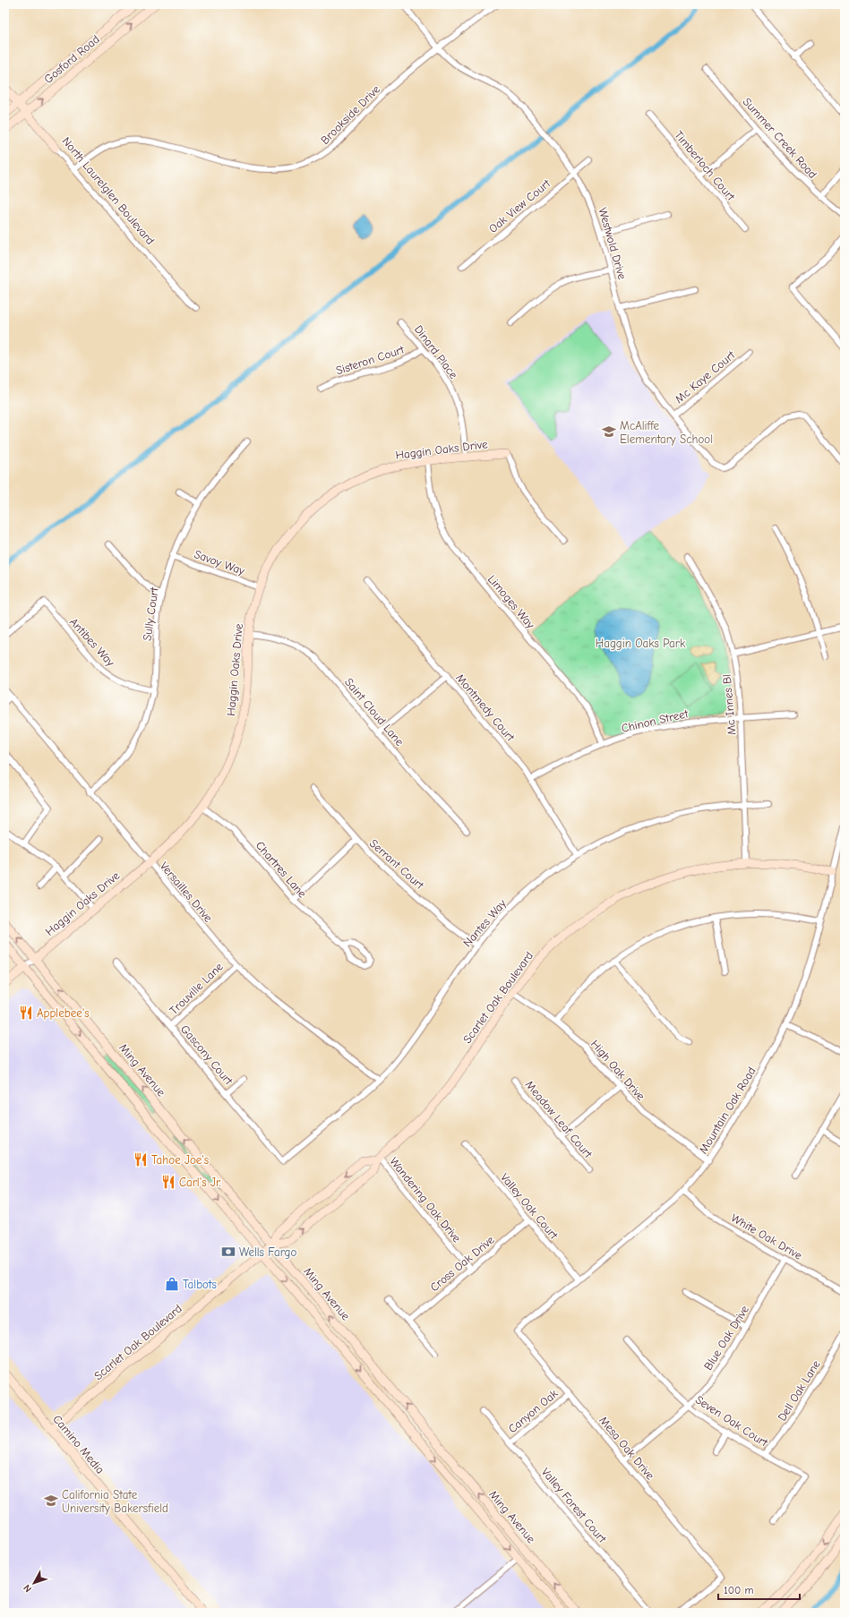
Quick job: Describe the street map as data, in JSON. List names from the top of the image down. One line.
{"streets":{"main road":["Gosford Road","North Laurelglen Boulevard","Haggin Oaks Drive","Scarlet Oak Boulevard","Ming Avenue","Camino Media"],"street":["Brookside Drive","Summer Creek Road","Timberloch Court","Oak View Court","Westwold Drive","Dinard Place","Sisteron Court","Mc Kaye Court","Savoy Way","Limoges Way","Sully Court","Antibes Way","Mc Innes Bl","Montmedy Court","Saint Cloud Lane","Chinon Street","Serrant Court","Chartres Lane","Versailles Drive","Nantes Way","Trouville Lane","Gascony Court","High Oak Drive","Mountain Oak Road","Meadow Leaf Court","Wandering Oak Drive","Valley Oak Court","White Oak Drive","Cross Oak Drive","Blue Oak Drive","Dell Oak Lane","Canyon Oak","Seven Oak Court","Mesa Oak Drive","Valley Forest Court"]},"crossings":[["Gosford Road","North Laurelglen Boulevard"],["Brookside Drive","North Laurelglen Boulevard"],["Brookside Drive","Westwold Drive"],["Oak View Court","Westwold Drive"],["Westwold Drive","Mc Kaye Court"],["Dinard Place","Sisteron Court"],["Dinard Place","Haggin Oaks Drive"],["Haggin Oaks Drive","Savoy Way"],["Haggin Oaks Drive","Limoges Way"],["Haggin Oaks Drive","Saint Cloud Lane"],["Haggin Oaks Drive","Chartres Lane"],["Haggin Oaks Drive","Versailles Drive"],["Haggin Oaks Drive","Ming Avenue"],["Savoy Way","Sully Court"],["Limoges Way","Chinon Street"],["Sully Court","Antibes Way"],["Sully Court","Versailles Drive"],["Mc Innes Bl","Chinon Street"],["Mc Innes Bl","Nantes Way"],["Mc Innes Bl","Scarlet Oak Boulevard"],["Montmedy Court","Chinon Street"],["Montmedy Court","Nantes Way"],["Serrant Court","Nantes Way"],["Versailles Drive","Nantes Way"],["Versailles Drive","Trouville Lane"],["Nantes Way","Gascony Court"],["Trouville Lane","Gascony Court"],["Scarlet Oak Boulevard","Ming Avenue"],["Scarlet Oak Boulevard","High Oak Drive"],["Scarlet Oak Boulevard","Mountain Oak Road"],["Scarlet Oak Boulevard","Wandering Oak Drive"],["Scarlet Oak Boulevard","Camino Media"],["High Oak Drive","Mountain Oak Road"],["Mountain Oak Road","Valley Oak Court"],["Mountain Oak Road","White Oak Drive"],["Mountain Oak Road","Mesa Oak Drive"],["Wandering Oak Drive","Cross Oak Drive"],["Valley Oak Court","Cross Oak Drive"],["White Oak Drive","Blue Oak Drive"],["Blue Oak Drive","Seven Oak Court"],["Blue Oak Drive","Mesa Oak Drive"],["Dell Oak Lane","Seven Oak Court"],["Canyon Oak","Mesa Oak Drive"],["Canyon Oak","Valley Forest Court"]],"parks":["Haggin Oaks Park"],"places":{"school or university":["McAliffe Elementary School","California State University Bakersfield"],"restaurant":["Applebee's","Tahoe Joe's","Carl's Jr."],"bank":["Wells Fargo"],"shop":["Talbots"]},"scale_bar":"100 m","north":"bottom left"}
